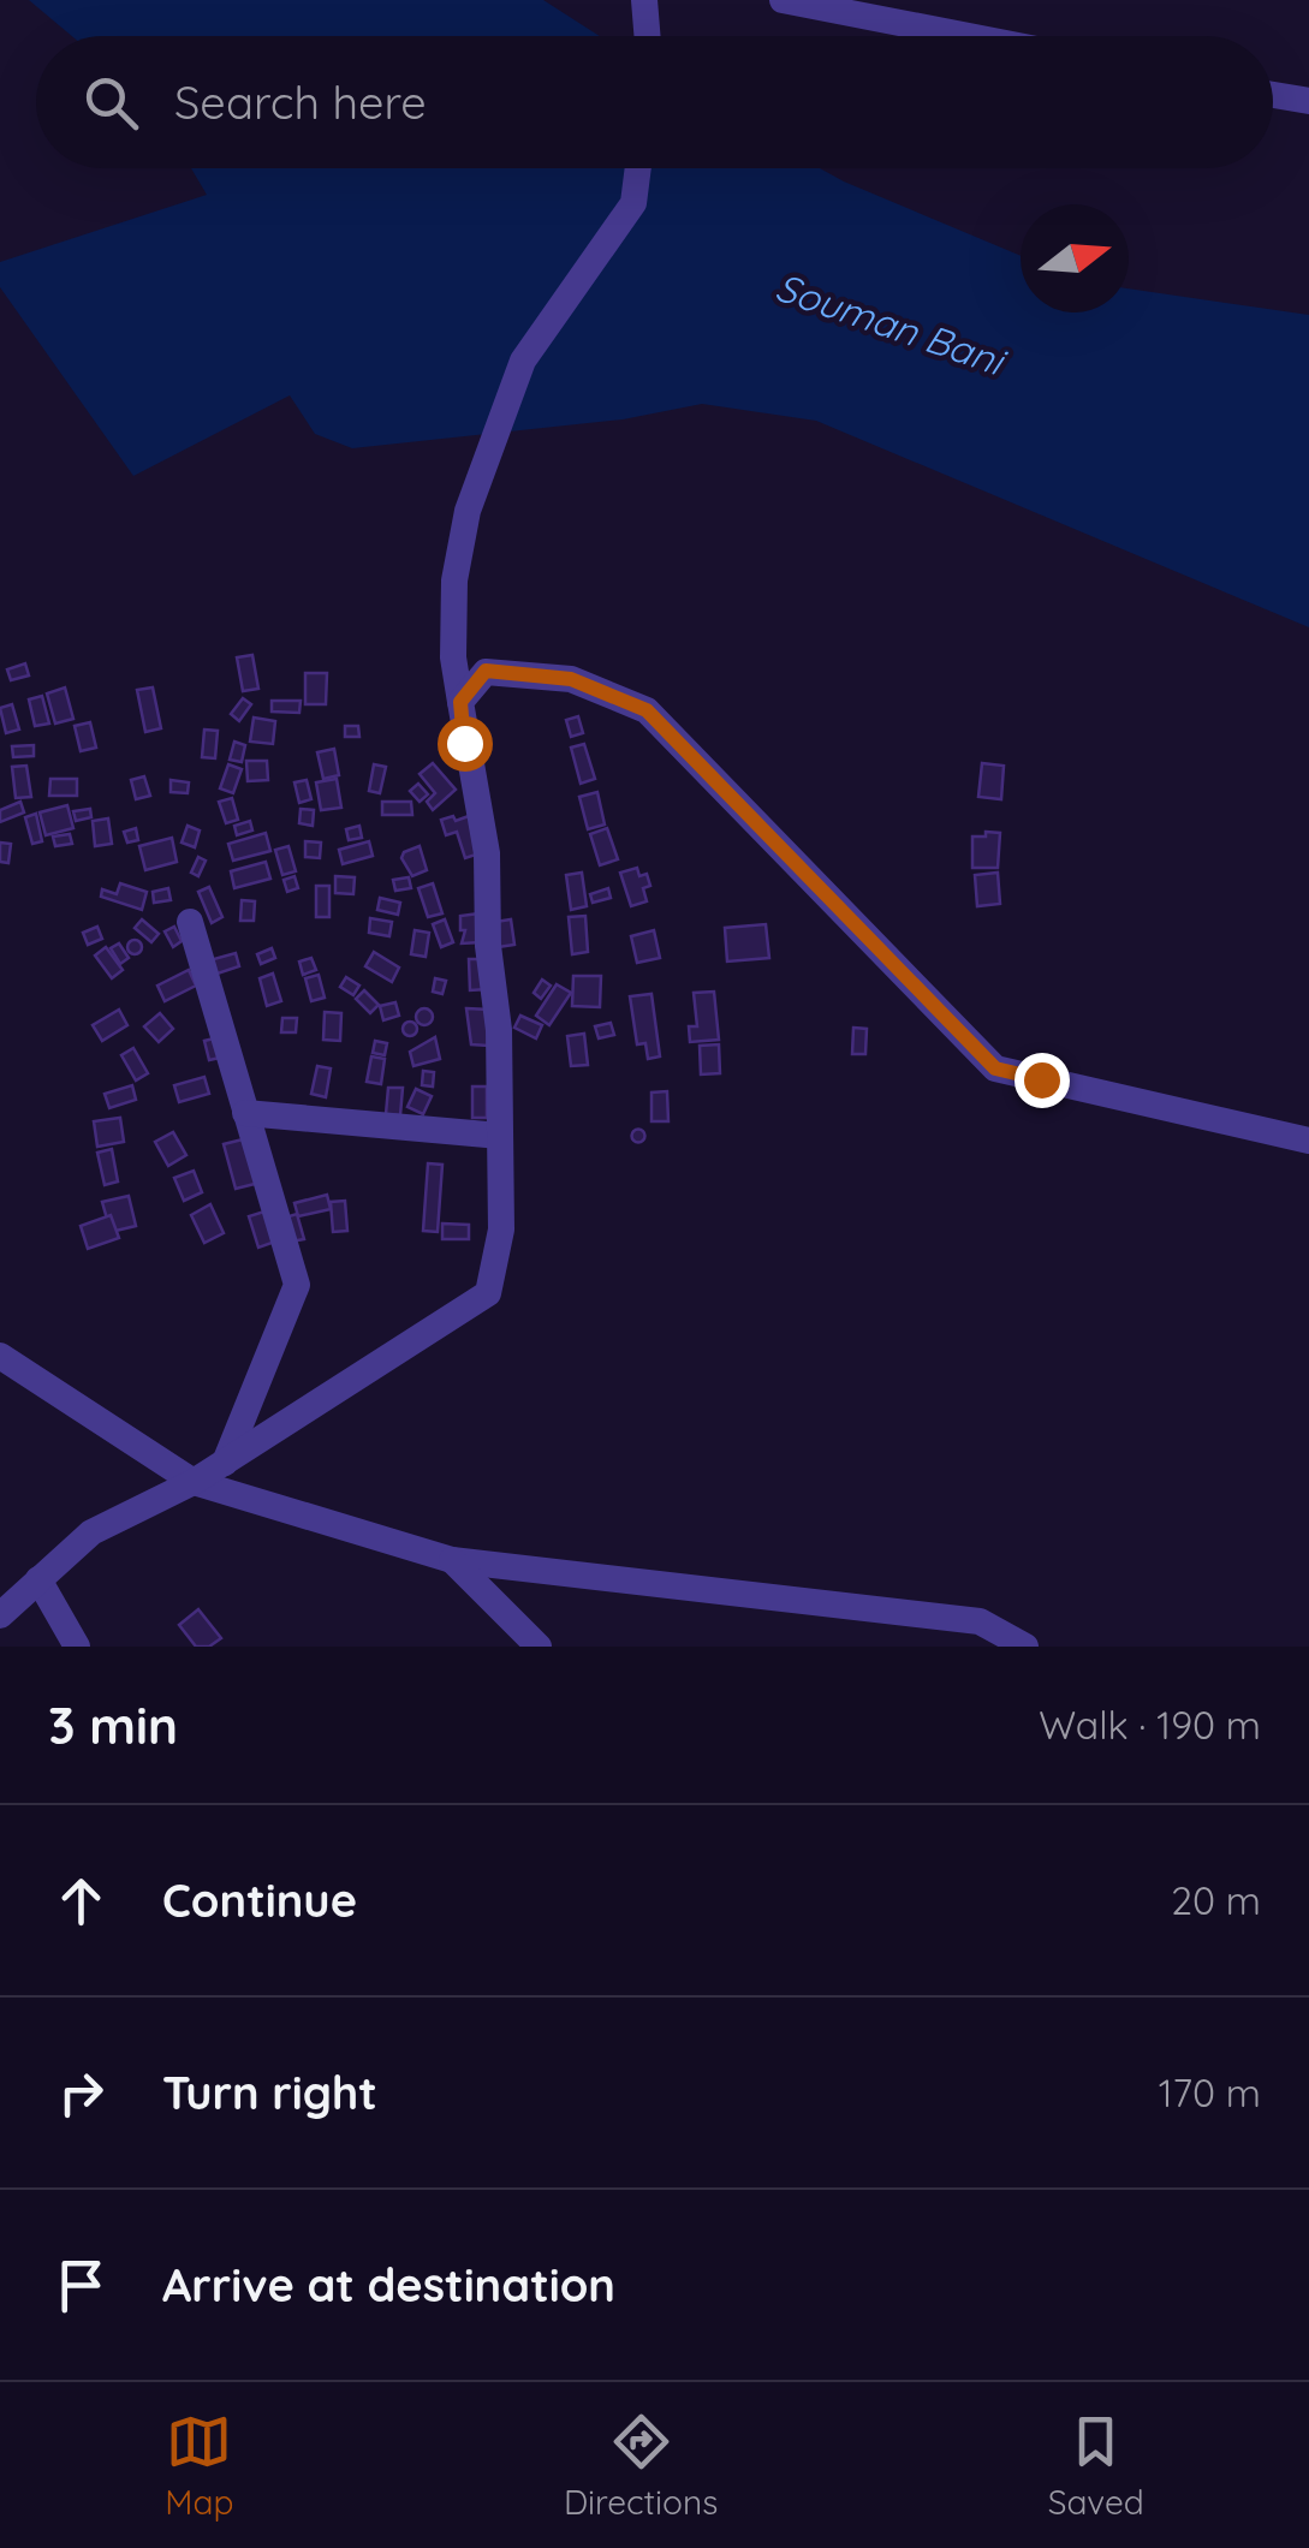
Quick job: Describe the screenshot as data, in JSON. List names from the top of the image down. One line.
{"water":["Souman Bani"],"north":"right","page":{"search":"Search here","heading":["3 min","Walk · 190 m"],"list":[["Continue","20 m"],["Turn right","170 m"],"Arrive at destination"],"nav":["Map","Directions","Saved"]}}
